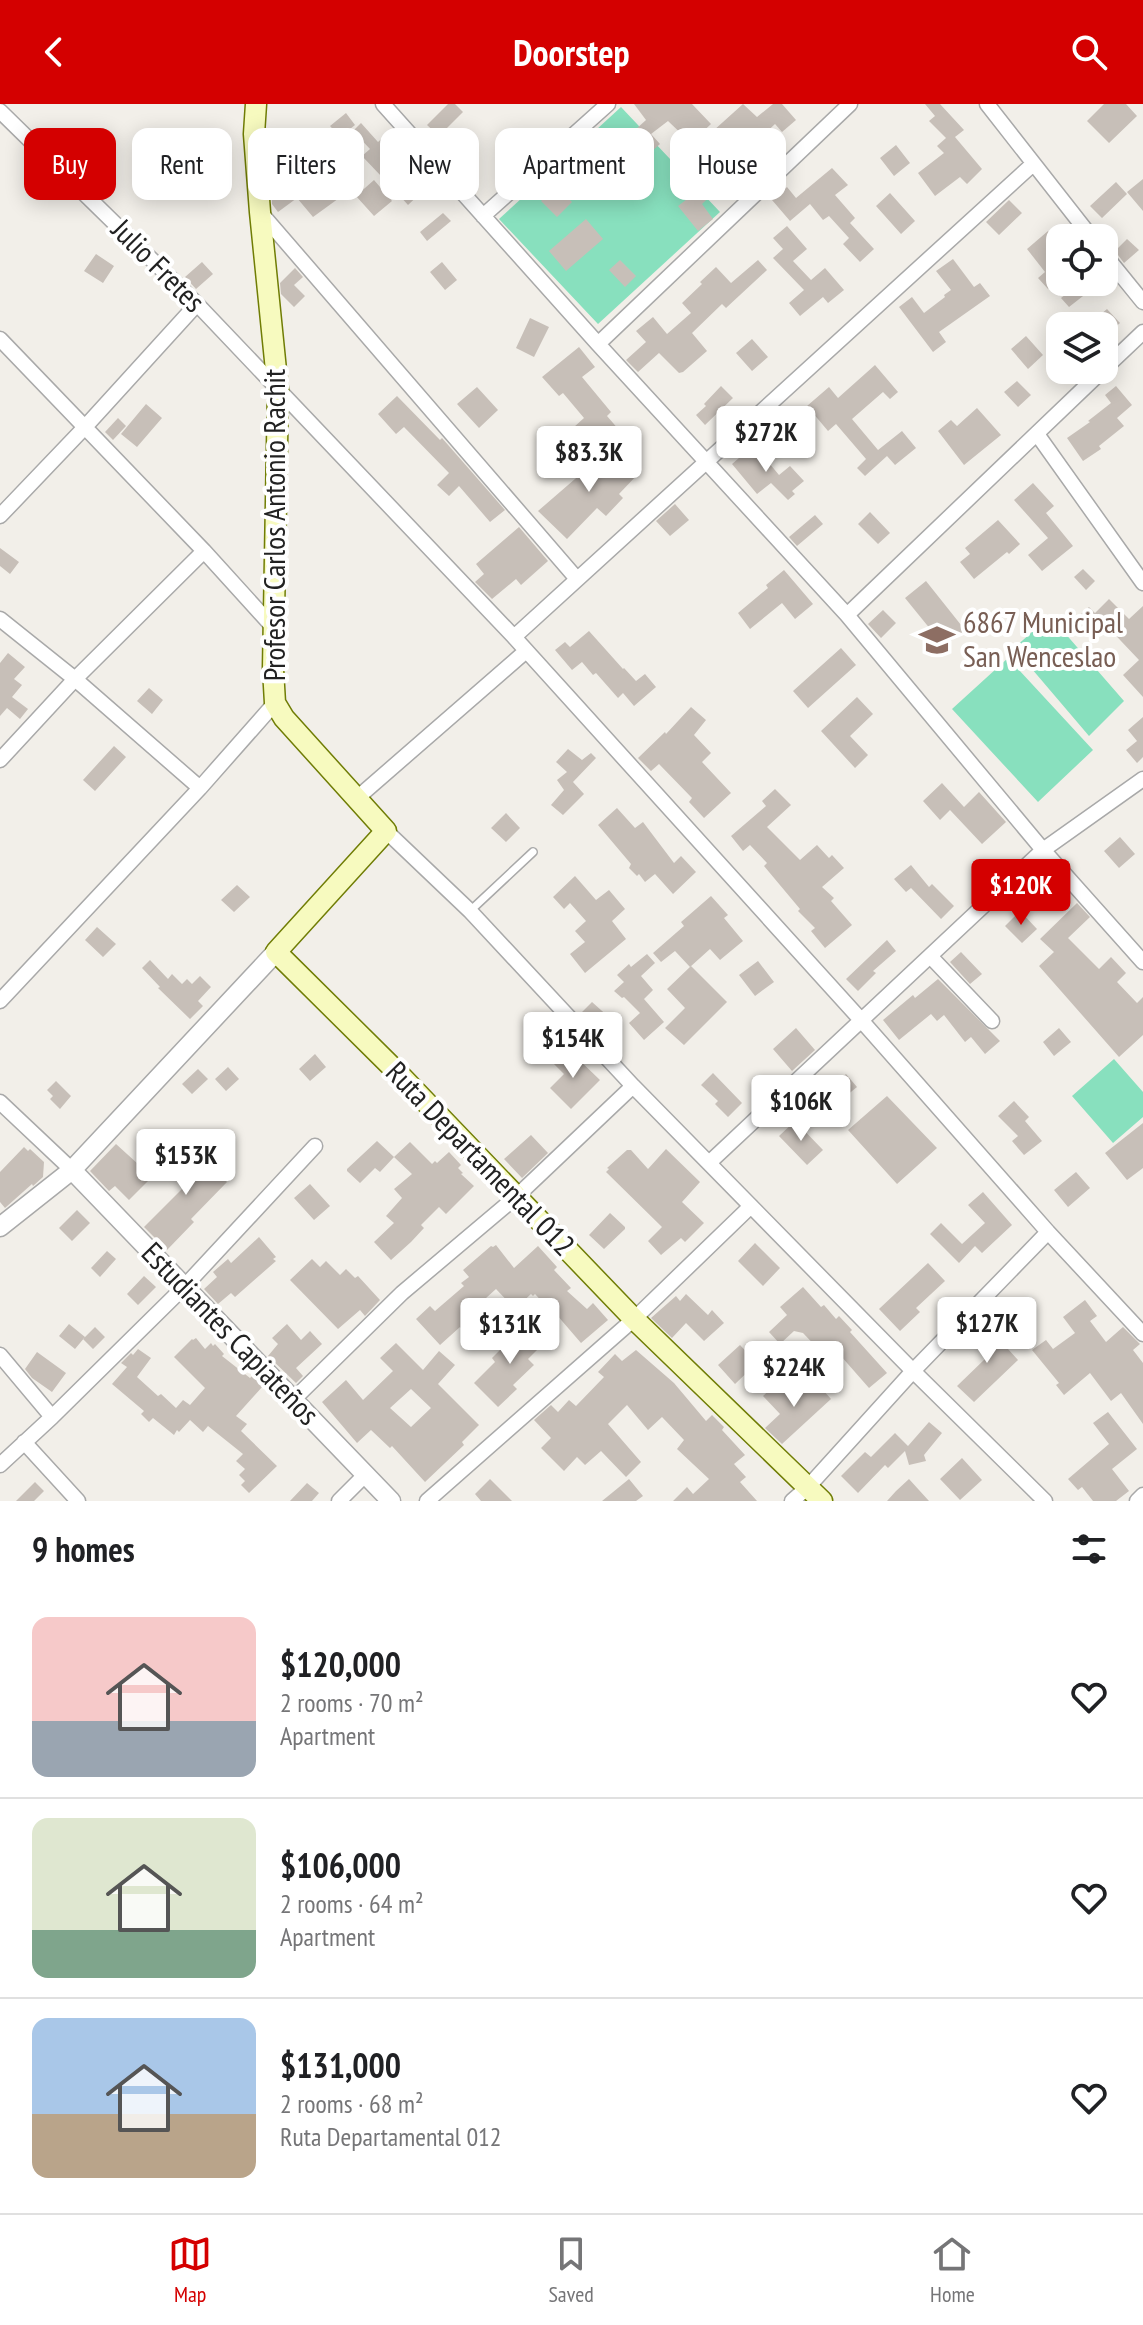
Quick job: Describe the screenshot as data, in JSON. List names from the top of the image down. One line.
{"streets":{"main road":["Profesor Carlos Antonio Rachit","Ruta Departamental 012"],"street":["Julio Fretes","Estudiantes Capiateños"]},"crossings":[["Julio Fretes","Profesor Carlos Antonio Rachit"]],"places":{"school or university":["6867 Municipal San Wenceslao"]},"page":{"header":"Doorstep","chip":["Buy","Rent","Filters","New","Apartment","House"],"price":["$272K","$83.3K","$120K","$154K","$106K","$153K","$127K","$131K","$224K"],"heading":"9 homes","list":[{"name":"$120,000","note":"2 rooms · 70 m² · Apartment"},{"name":"$106,000","note":"2 rooms · 64 m² · Apartment"},{"name":"$131,000","note":"2 rooms · 68 m² · Ruta Departamental 012"}],"tabs":["Map","Saved","Home"]}}
